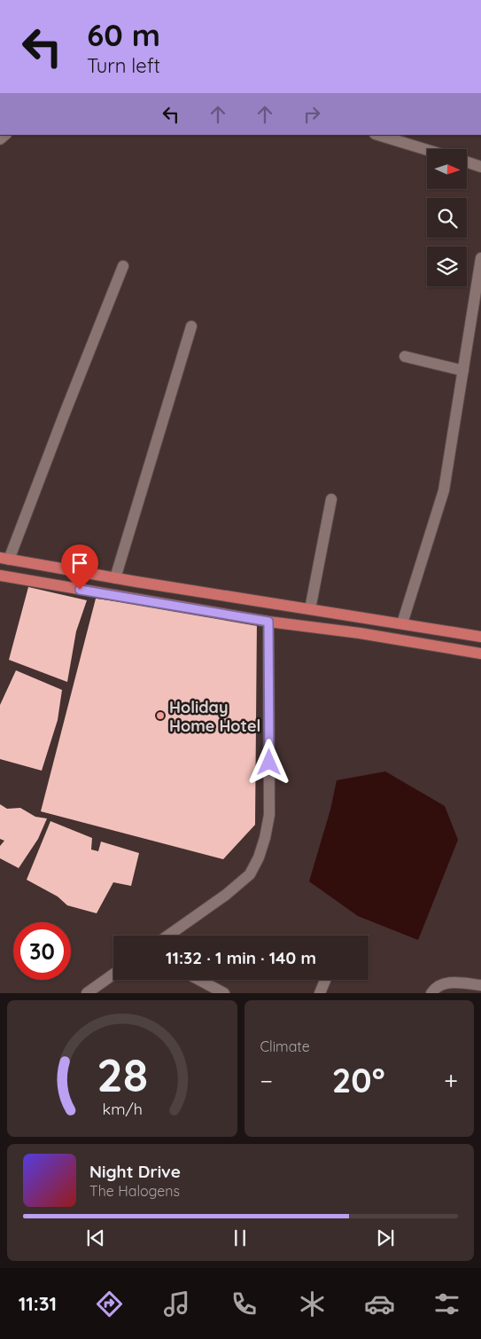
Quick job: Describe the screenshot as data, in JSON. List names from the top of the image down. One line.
{"places":["Holiday Home Hotel"],"north":"right","page":{"turn":["60 m","Turn left"],"limit":"30","trip":"11:32 · 1 min · 140 m","tile":"Climate","heat":["−","20°","+"],"song":["Night Drive","The Halogens"],"tabs":"11:31","gauge":["28","km/h"]}}
